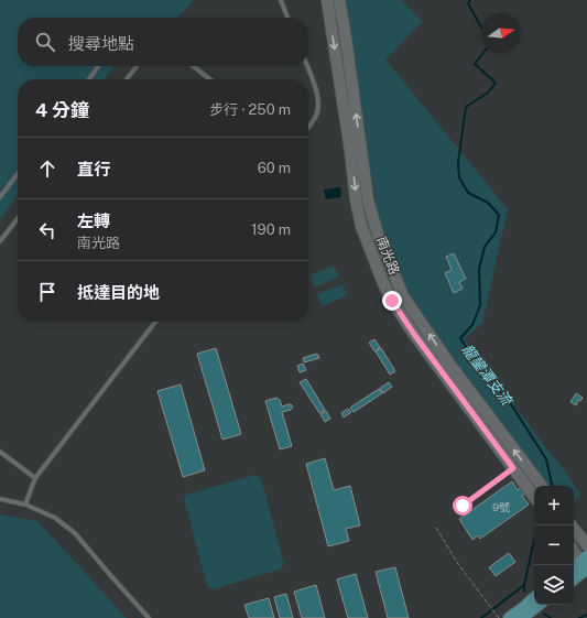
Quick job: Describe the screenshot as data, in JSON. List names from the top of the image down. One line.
{"streets":{"street":["南光路"]},"water":["龍鑾潭支流"],"house_numbers":["9號"],"north":"right","page":{"search":"搜尋地點","heading":["4 分鐘","步行 · 250 m"],"list":[["直行","60 m"],["左轉","南光路","190 m"],"抵達目的地"],"map_buttons":["+","−"]}}
